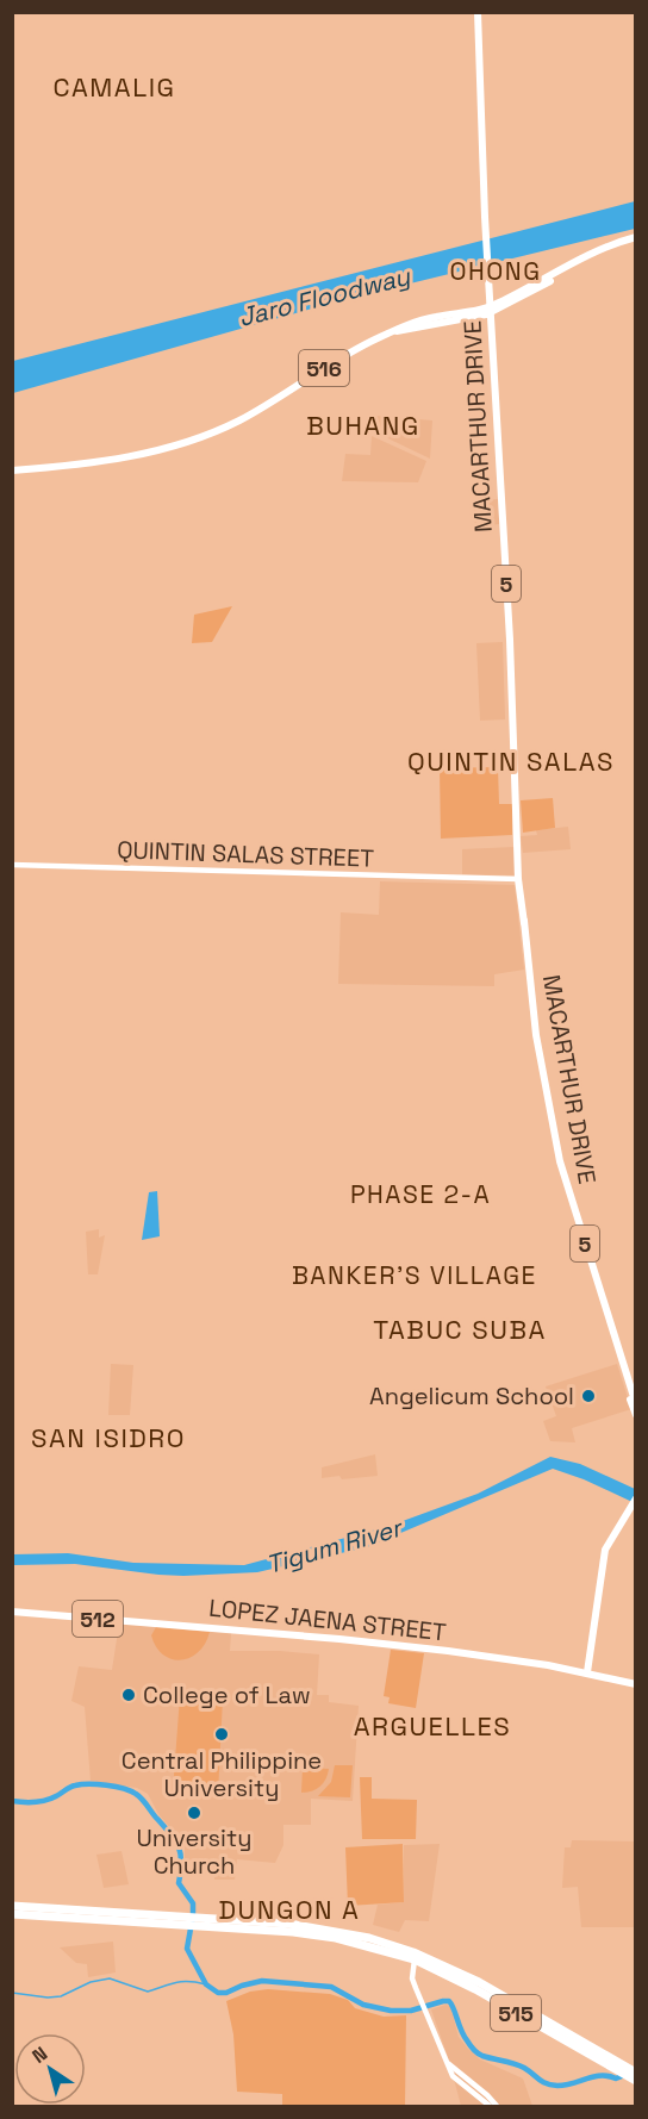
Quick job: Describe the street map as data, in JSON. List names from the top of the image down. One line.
{"streets":{"highway":["515"],"main road":["516","MACARTHUR DRIVE","5","QUINTIN SALAS STREET","512","LOPEZ JAENA STREET"]},"crossings":[["516","MACARTHUR DRIVE"],["MACARTHUR DRIVE","QUINTIN SALAS STREET"]],"districts":["CAMALIG","OHONG","BUHANG","QUINTIN SALAS","PHASE 2-A","BANKER'S VILLAGE","TABUC SUBA","SAN ISIDRO","ARGUELLES","DUNGON A"],"water":["Jaro Floodway","Tigum River"],"places":["Angelicum School","College of Law","Central Philippine University","University Church"],"north":"top left"}
